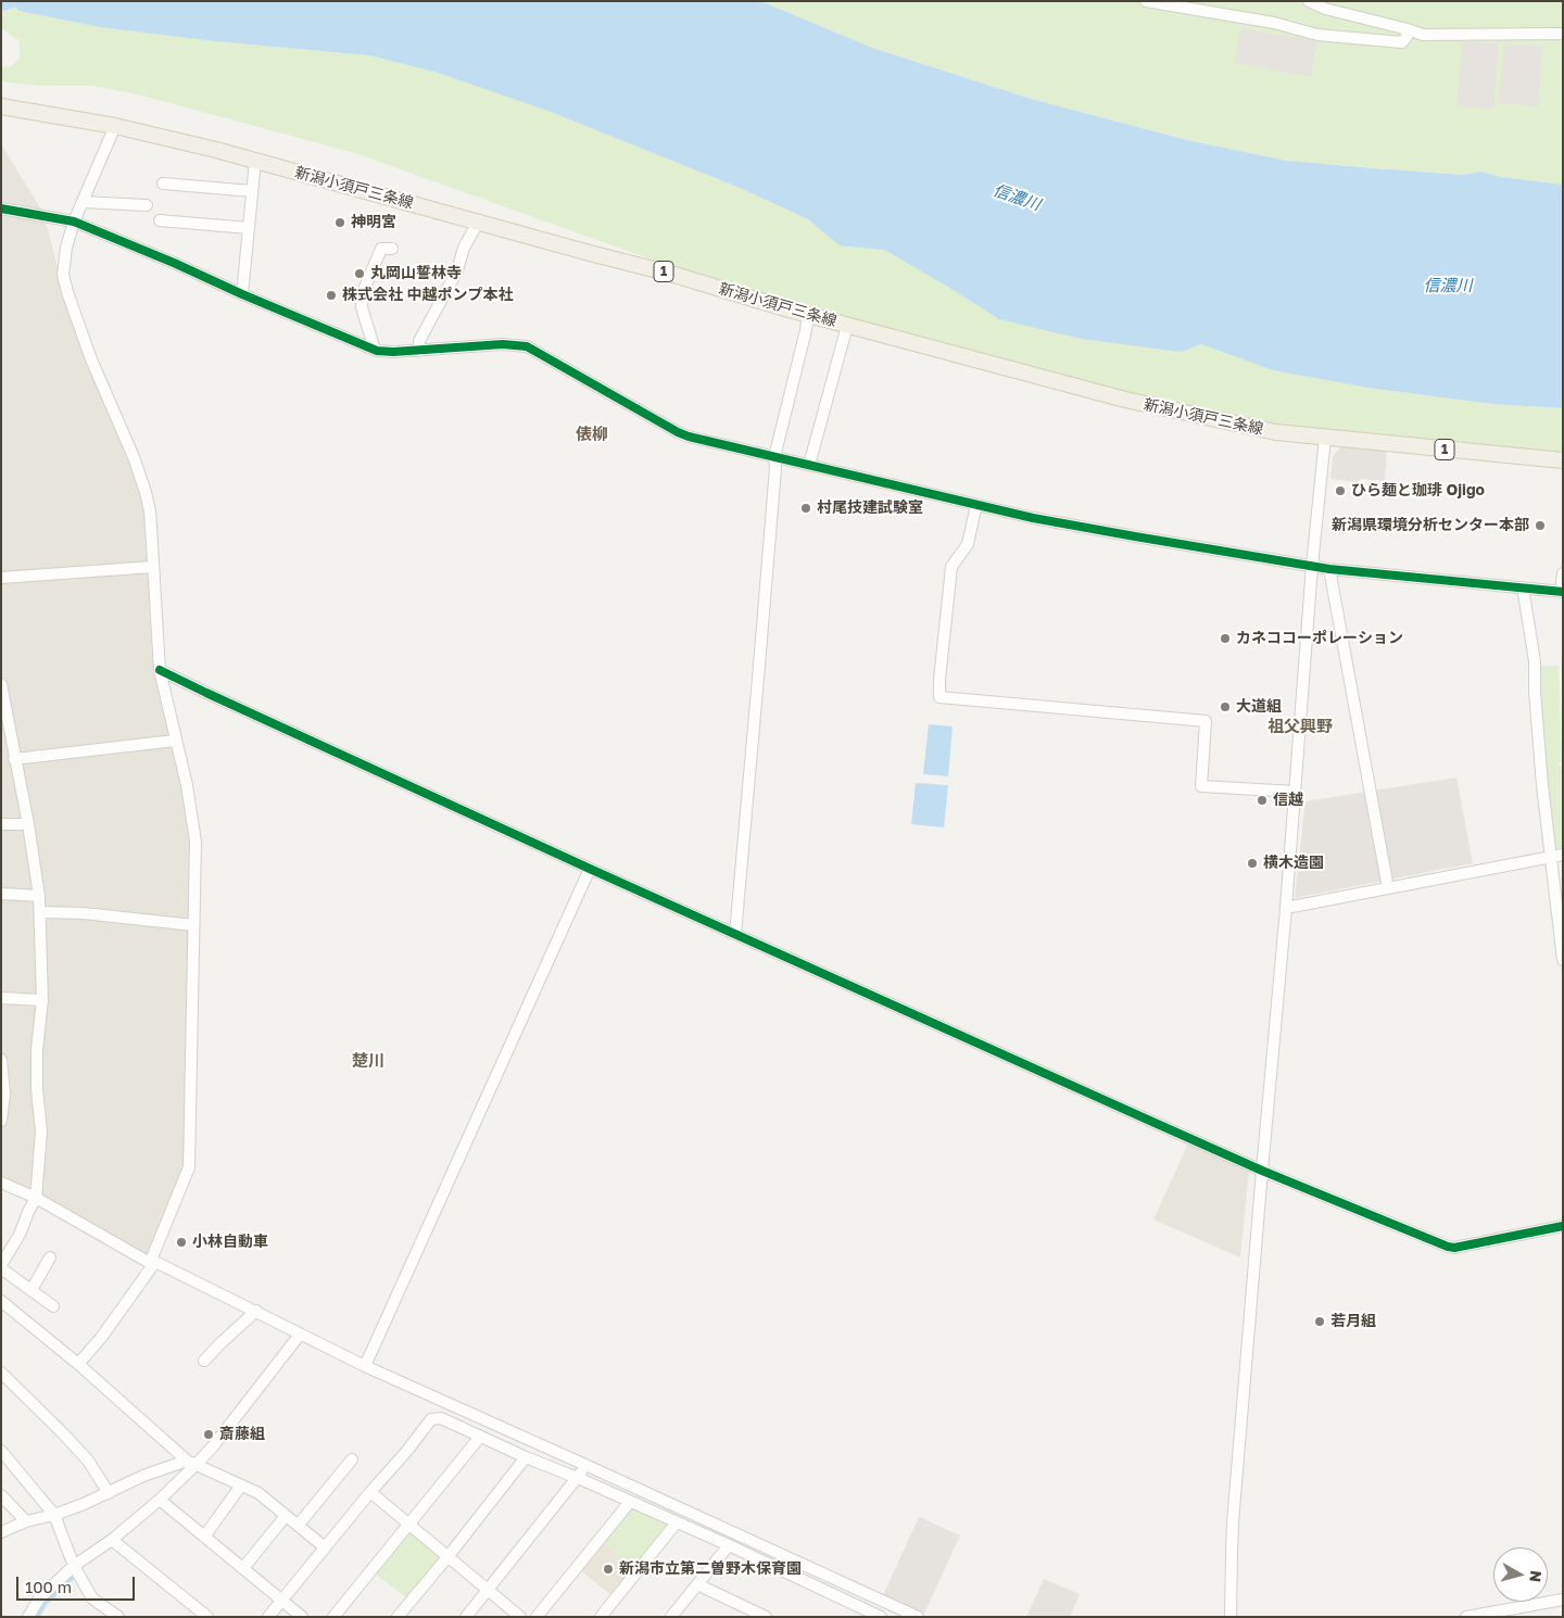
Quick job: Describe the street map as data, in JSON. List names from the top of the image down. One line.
{"streets":{"main road":["新潟小須戸三条線","1"]},"districts":["俵柳","祖父興野","楚川"],"water":["信濃川"],"places":["神明宮","丸岡山誓林寺","株式会社 中越ポンプ本社","ひら麺と珈琲 Ojigo","村尾技建試験室","新潟県環境分析センター本部","カネココーポレーション","大道組","信越","横木造園","小林自動車","若月組","斎藤組","新潟市立第二曽野木保育園"],"scale_bar":"100 m","north":"right"}
